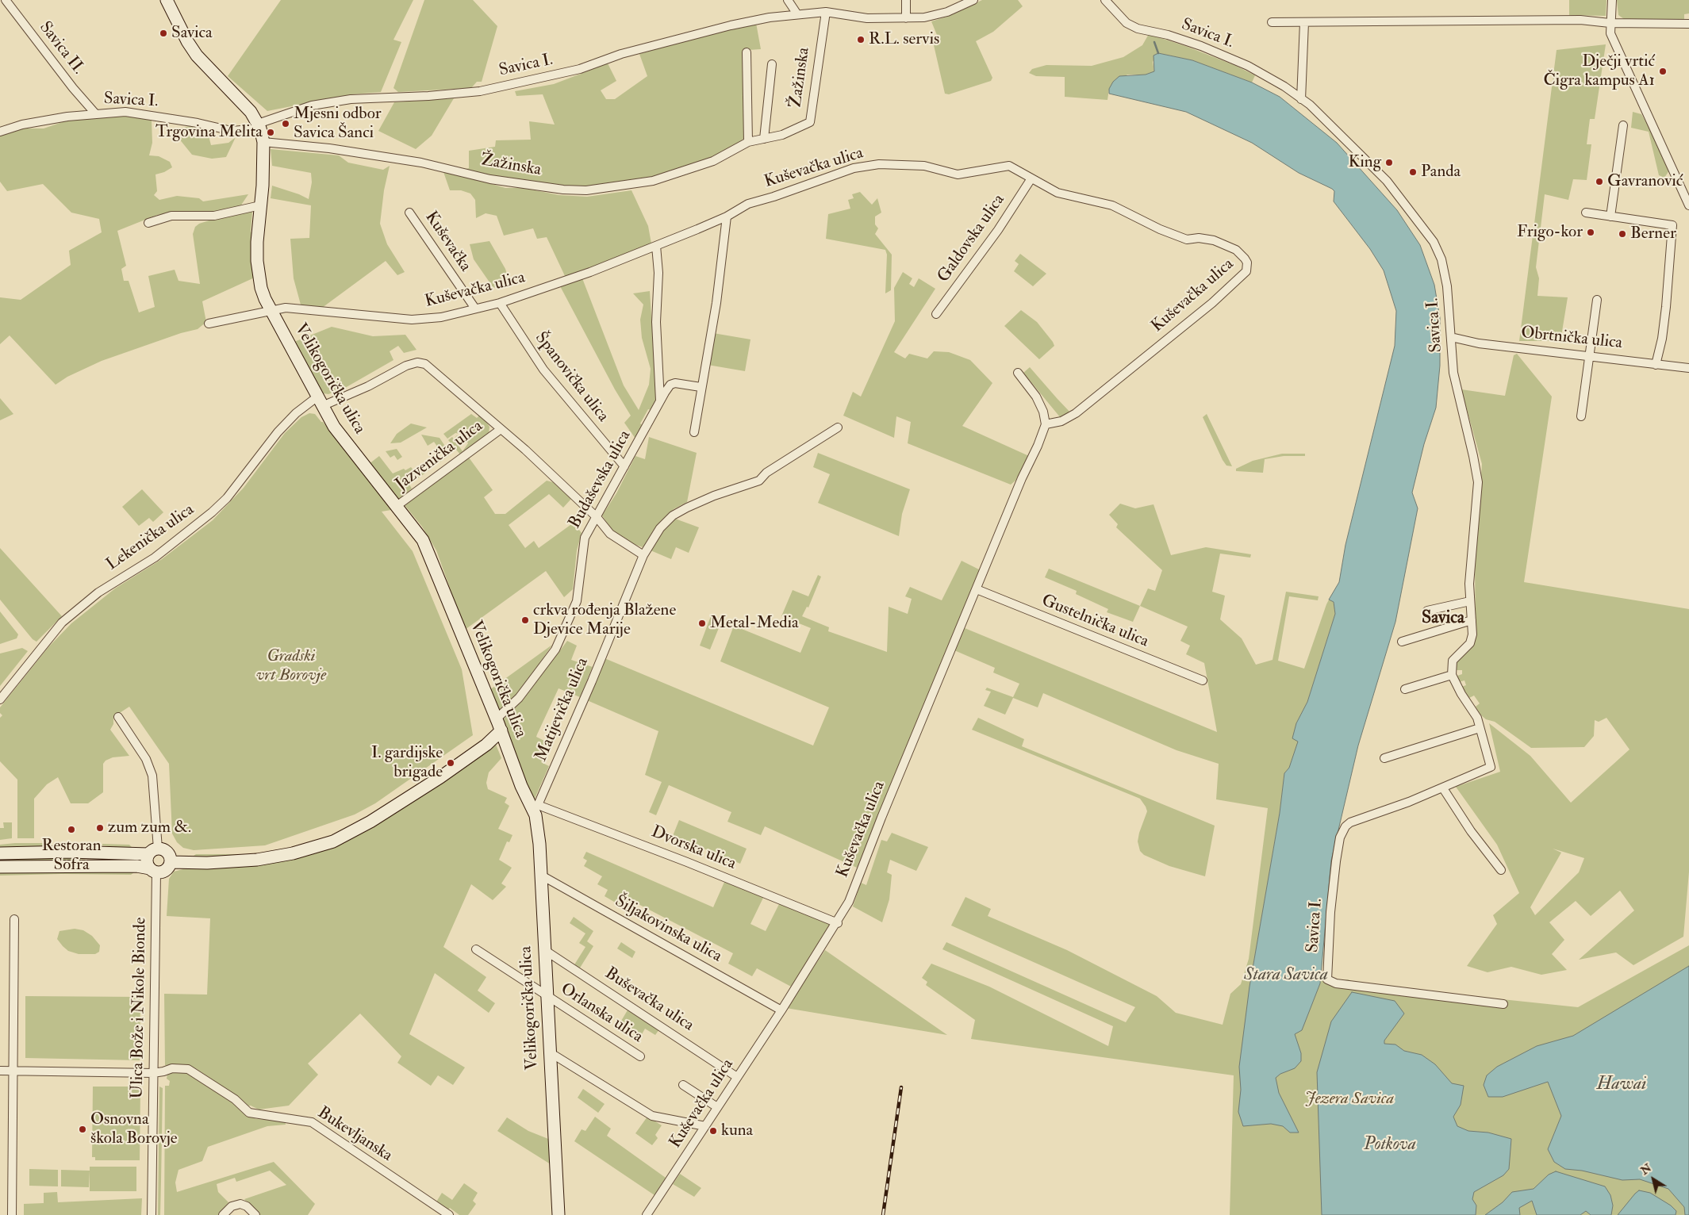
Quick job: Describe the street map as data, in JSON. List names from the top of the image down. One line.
{"streets":{"street":["Savica I.","Savica II.","Žažinska","Kuševačka ulica","Galdovska ulica","Kuševačka","Obrtnička ulica","Španovička ulica","Velikogorička ulica","Jazvenička ulica","Budaševska ulica","Lekenička ulica","Gustelnička ulica","Matijevička ulica","Dvorska ulica","Šiljakovinska ulica","Buševačka ulica","Ulica Bože i Nikole Bionde","Orlanska ulica","Bukevljanska"]},"crossings":[["Savica I.","Savica II."],["Savica I.","Žažinska"],["Savica I.","Obrtnička ulica"],["Savica I.","Velikogorička ulica"],["Žažinska","Velikogorička ulica"],["Kuševačka ulica","Galdovska ulica"],["Kuševačka ulica","Kuševačka"],["Kuševačka ulica","Španovička ulica"],["Kuševačka ulica","Velikogorička ulica"],["Kuševačka ulica","Gustelnička ulica"],["Kuševačka ulica","Dvorska ulica"],["Kuševačka ulica","Šiljakovinska ulica"],["Kuševačka ulica","Buševačka ulica"],["Španovička ulica","Budaševska ulica"],["Velikogorička ulica","Jazvenička ulica"],["Velikogorička ulica","Budaševska ulica"],["Velikogorička ulica","Lekenička ulica"],["Velikogorička ulica","Matijevička ulica"],["Velikogorička ulica","Dvorska ulica"],["Velikogorička ulica","Šiljakovinska ulica"],["Velikogorička ulica","Buševačka ulica"],["Velikogorička ulica","Orlanska ulica"],["Jazvenička ulica","Budaševska ulica"],["Jazvenička ulica","Lekenička ulica"],["Jazvenička ulica","Matijevička ulica"],["Matijevička ulica","Dvorska ulica"],["Ulica Bože i Nikole Bionde","Bukevljanska"]],"districts":["Savica"],"water":["Stara Savica","Hawai","Potkova"],"parks":["Gradski vrt Borovje","Jezera Savica"],"places":["Savica","R.L. servis","Dječji vrtić Čigra kampus A1","Mjesni odbor Savica Šanci","Trgovina Melita","King","Panda","Gavranović","Frigo-kor","Berner","crkva rođenja Blažene Djevice Marije","Metal-Media","I. gardijske brigade","zum zum &.","Restoran Sofra","Osnovna škola Borovje","kuna"],"north":"top left"}
